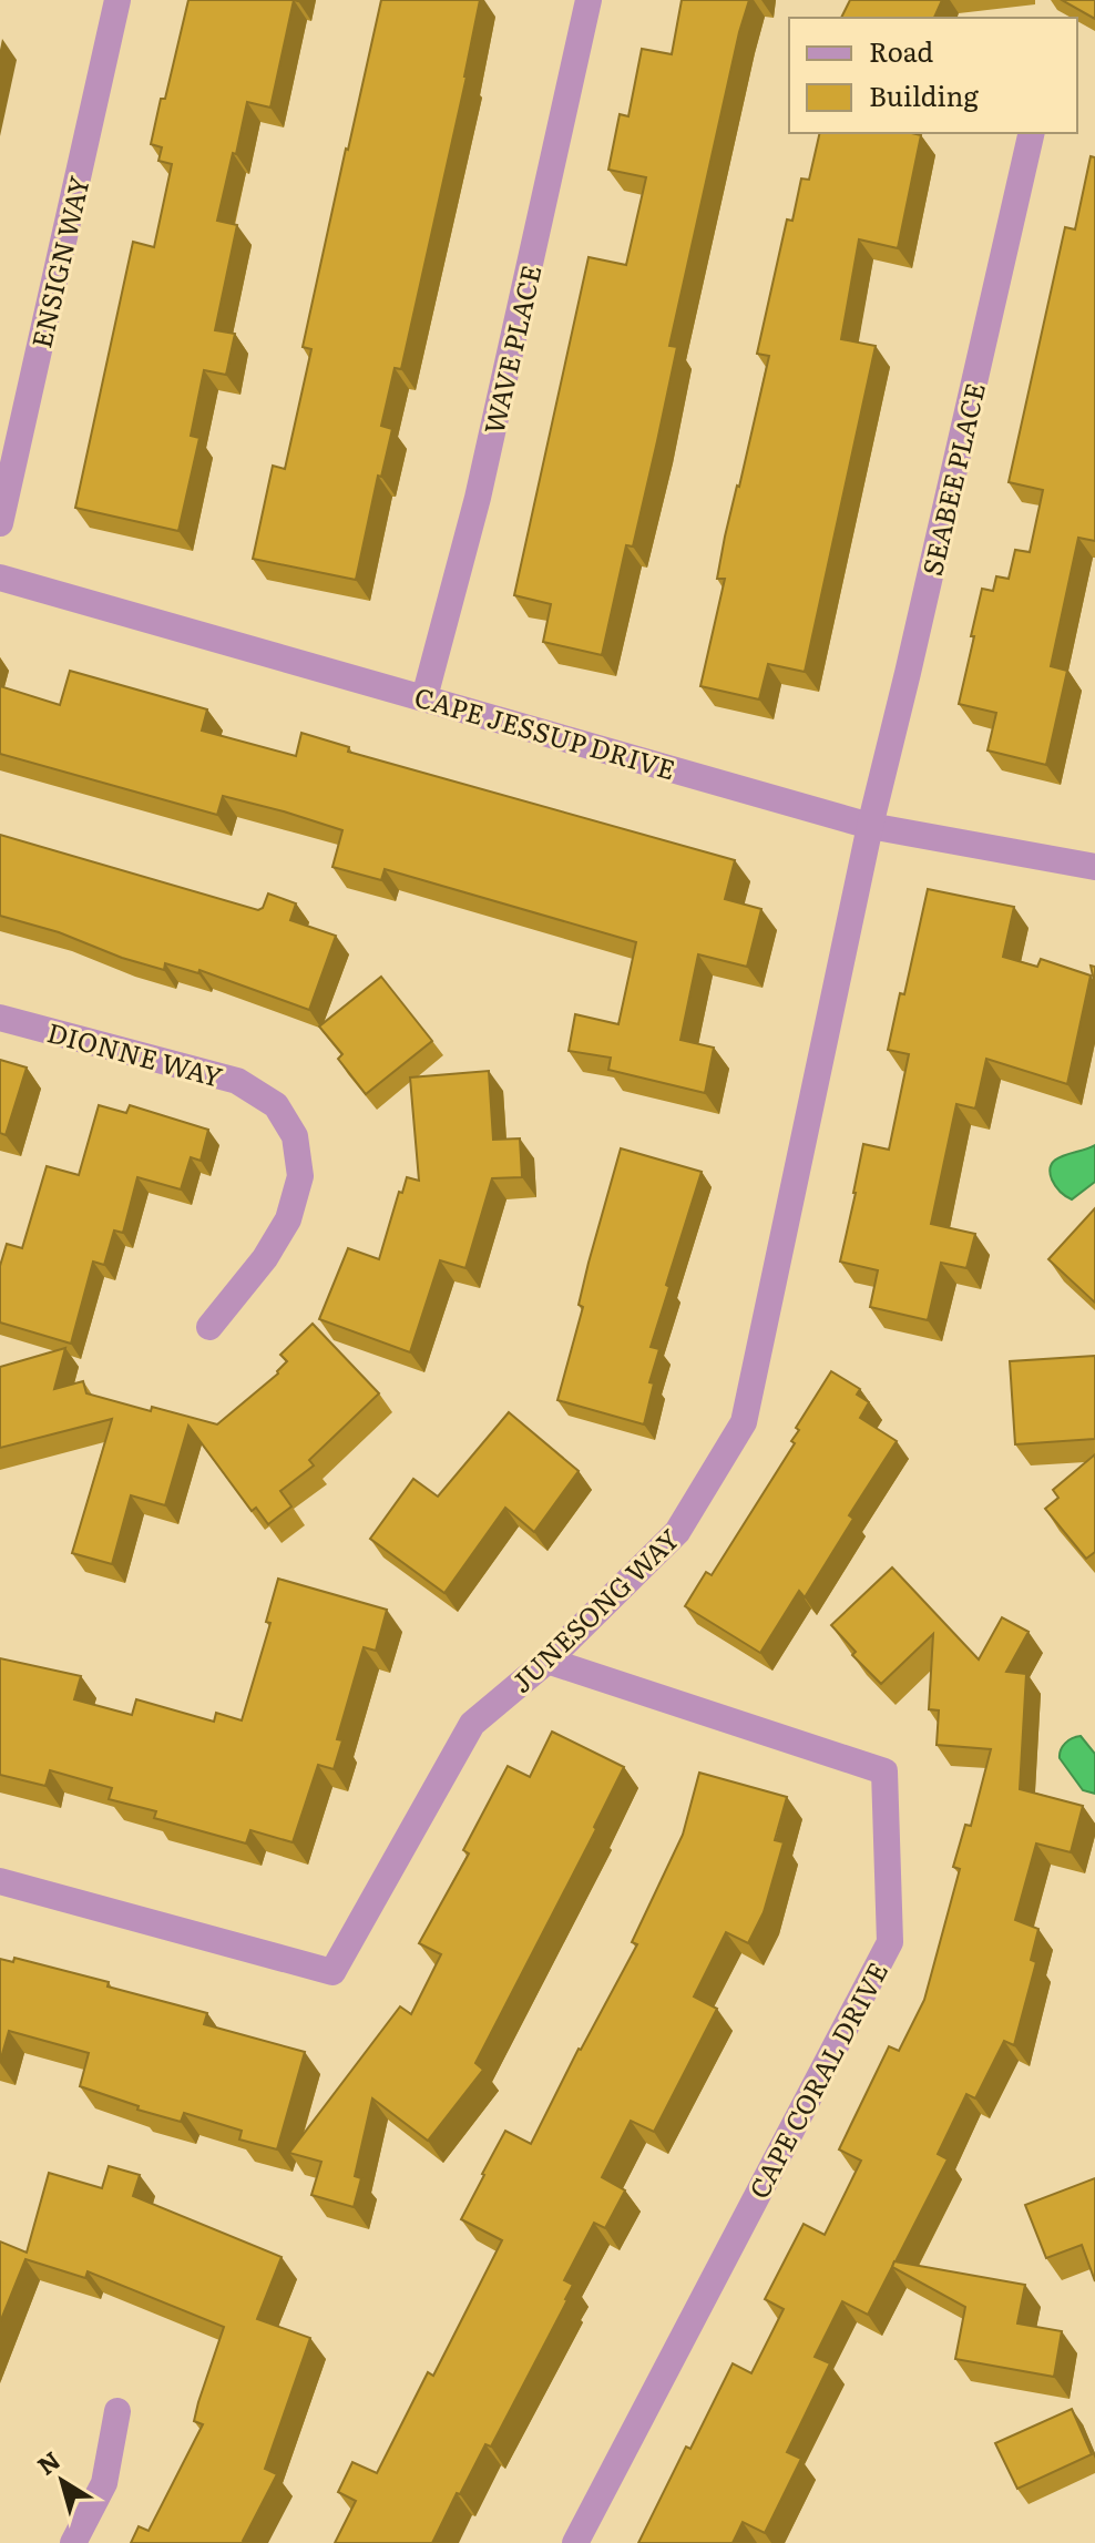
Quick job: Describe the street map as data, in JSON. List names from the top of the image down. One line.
{"streets":{"street":["ENSIGN WAY","WAVE PLACE","SEABEE PLACE","CAPE JESSUP DRIVE","DIONNE WAY","JUNESONG WAY","CAPE CORAL DRIVE"]},"crossings":[["WAVE PLACE","CAPE JESSUP DRIVE"],["SEABEE PLACE","CAPE JESSUP DRIVE"],["SEABEE PLACE","JUNESONG WAY"],["CAPE JESSUP DRIVE","JUNESONG WAY"],["JUNESONG WAY","CAPE CORAL DRIVE"]],"legend":["Road","Building"],"north":"top left"}
